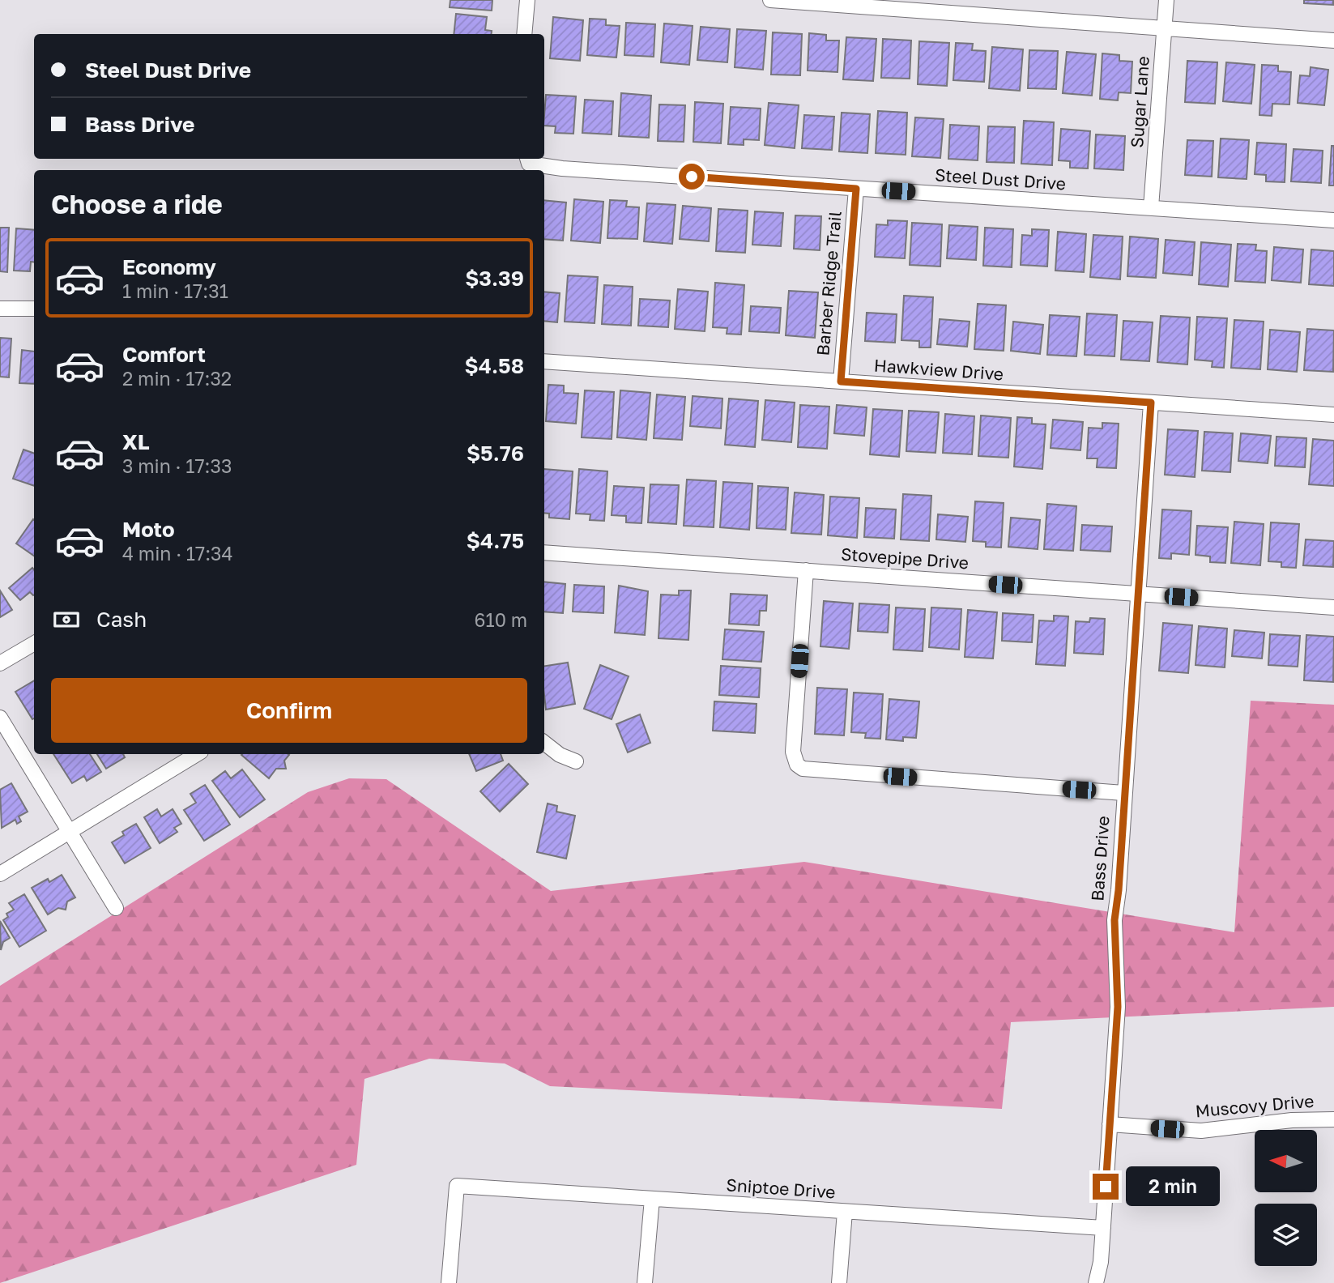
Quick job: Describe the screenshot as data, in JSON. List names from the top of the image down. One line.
{"streets":{"street":["Sugar Lane","Steel Dust Drive","Barber Ridge Trail","Hawkview Drive","Stovepipe Drive","Bass Drive","Muscovy Drive","Sniptoe Drive"]},"crossings":[["Sugar Lane","Steel Dust Drive"],["Steel Dust Drive","Barber Ridge Trail"],["Barber Ridge Trail","Hawkview Drive"],["Hawkview Drive","Bass Drive"],["Stovepipe Drive","Bass Drive"],["Bass Drive","Muscovy Drive"],["Bass Drive","Sniptoe Drive"]],"north":"left","page":{"banner":["Steel Dust Drive","Bass Drive"],"heading":"Choose a ride","list":[{"name":"Economy","note":"1 min · 17:31","value":"$3.39"},{"name":"Comfort","note":"2 min · 17:32","value":"$4.58"},{"name":"XL","note":"3 min · 17:33","value":"$5.76"},{"name":"Moto","note":"4 min · 17:34","value":"$4.75"}],"pay":["Cash","610 m"],"buttons":"Confirm","bubble":"2 min"}}
